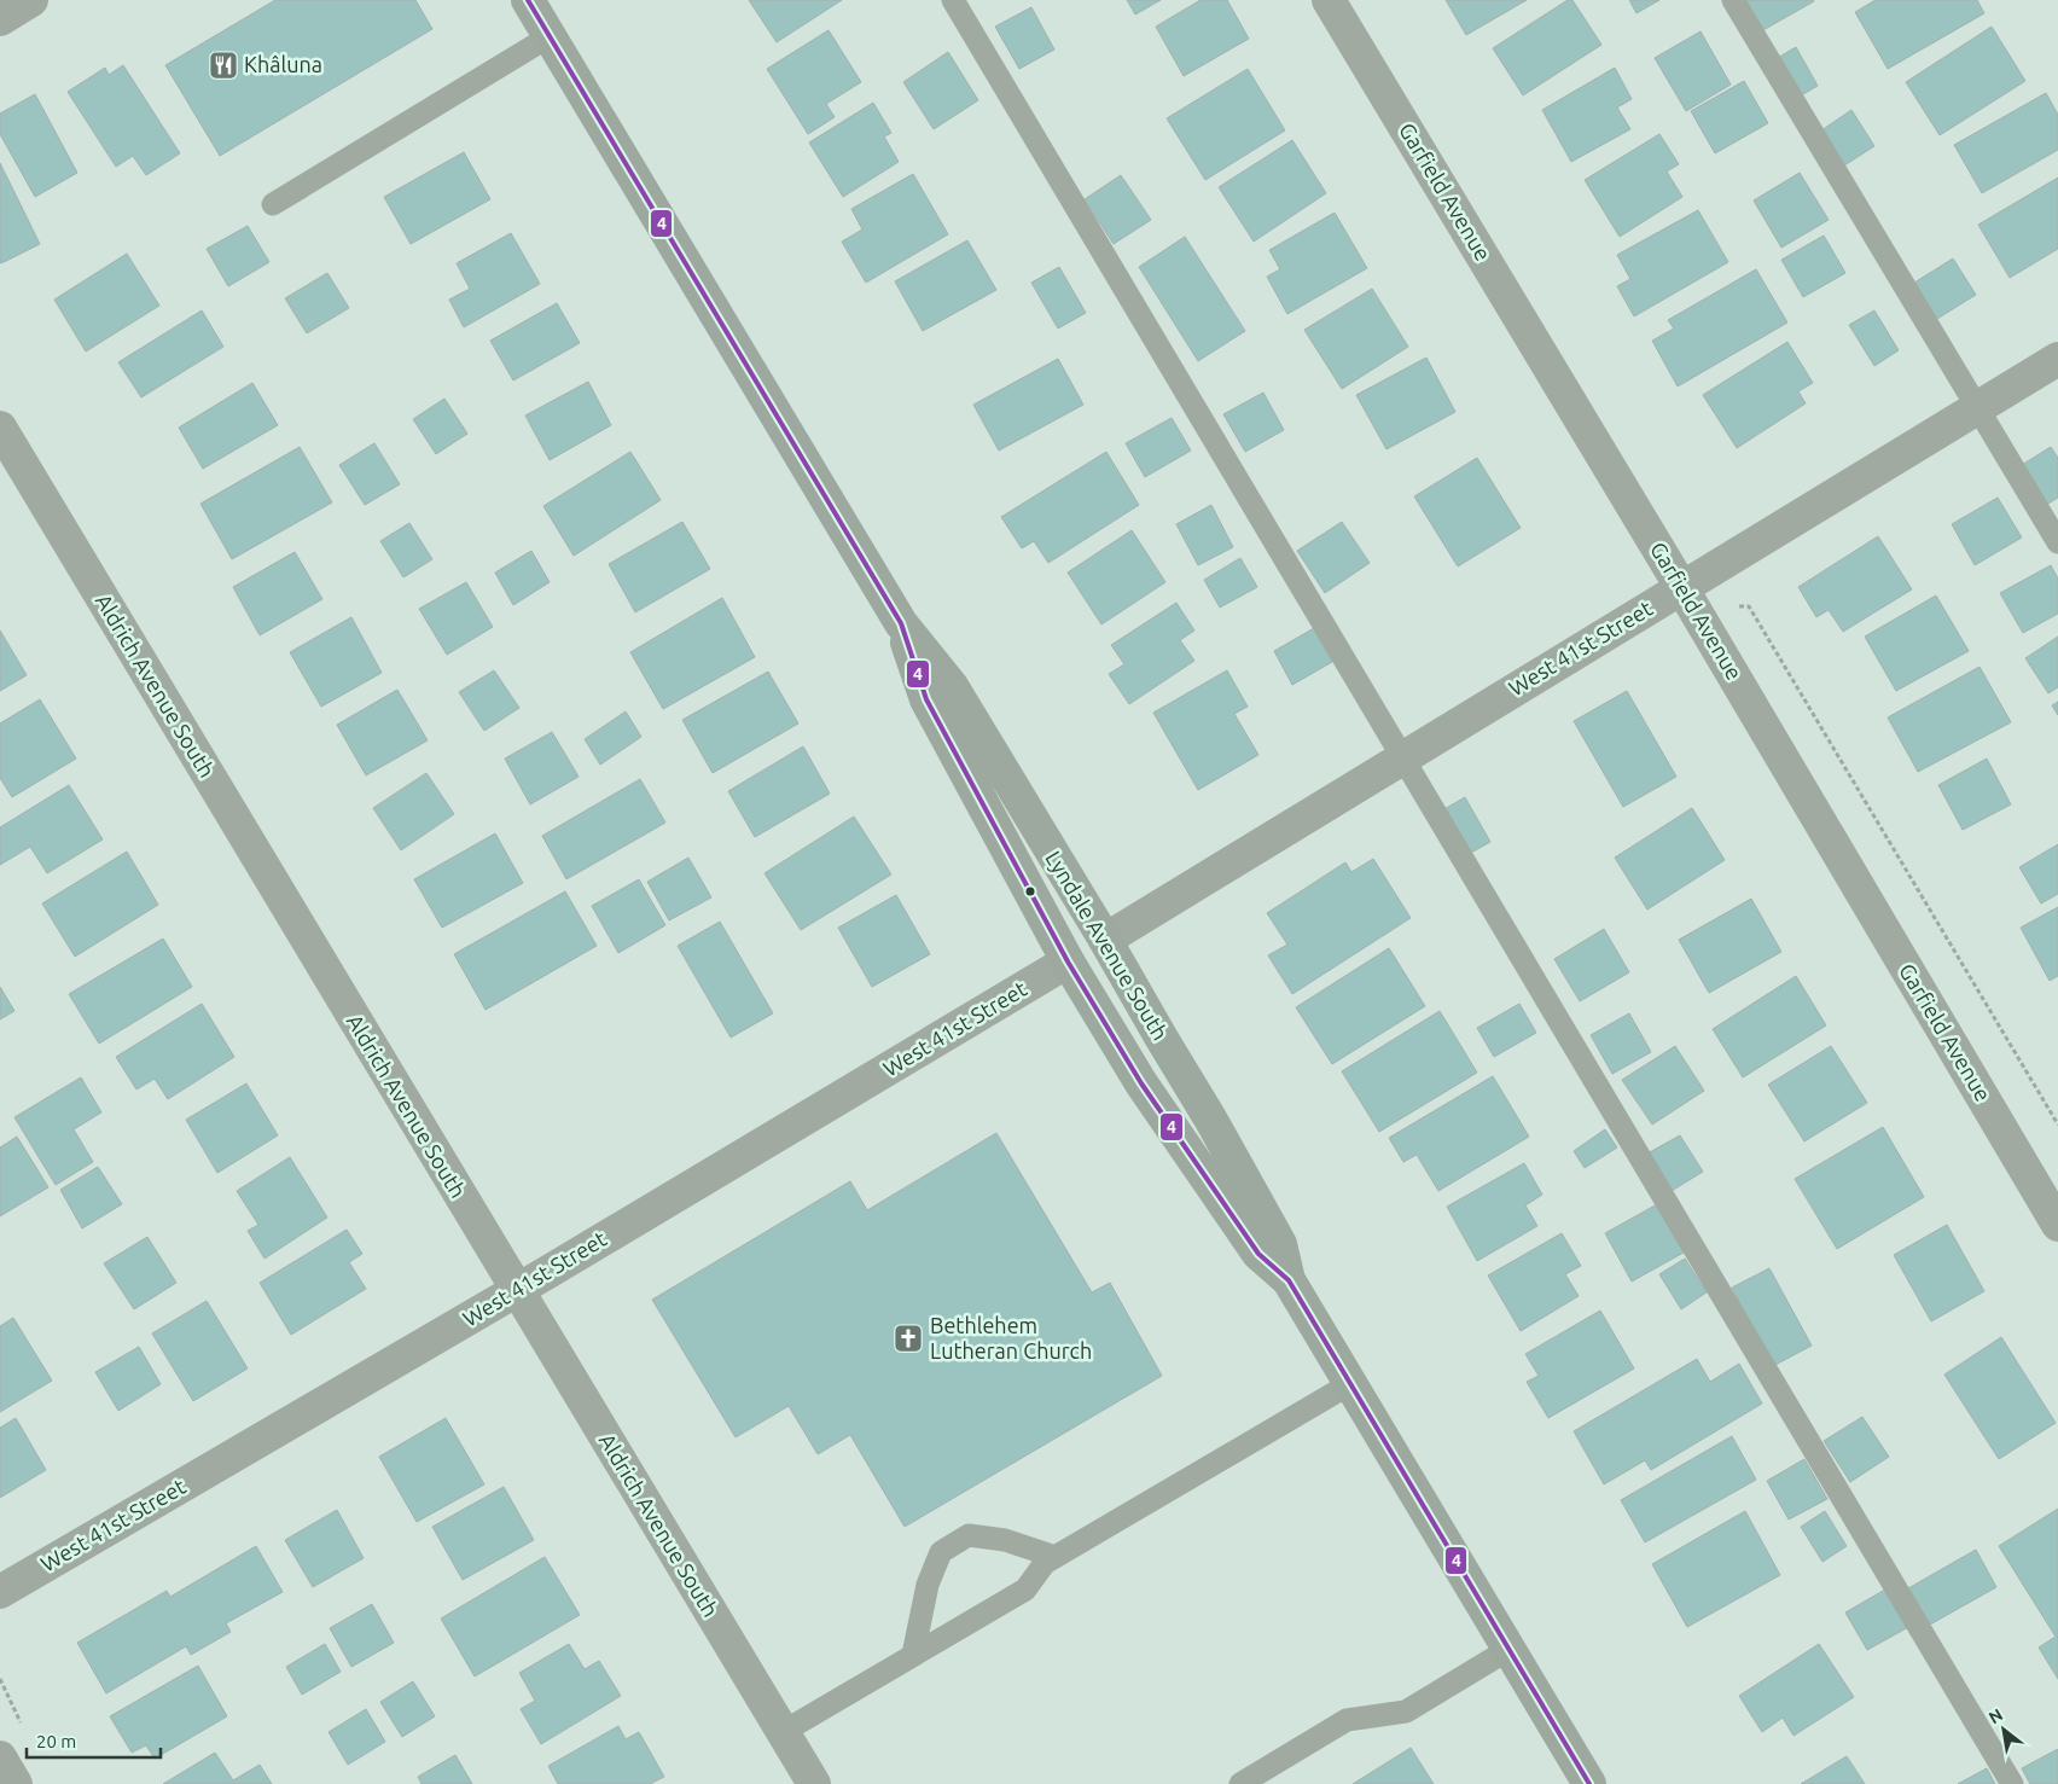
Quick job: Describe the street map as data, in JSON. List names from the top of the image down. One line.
{"streets":{"main road":["Lyndale Avenue South"],"street":["Garfield Avenue","West 41st Street","Aldrich Avenue South"]},"crossings":[["Garfield Avenue","West 41st Street"],["West 41st Street","Aldrich Avenue South"],["West 41st Street","Lyndale Avenue South"]],"places":{"restaurant":["Khâluna"],"church":["Bethlehem Lutheran Church"]},"lines":["transit line 4"],"scale_bar":"20 m","north":"top left"}
